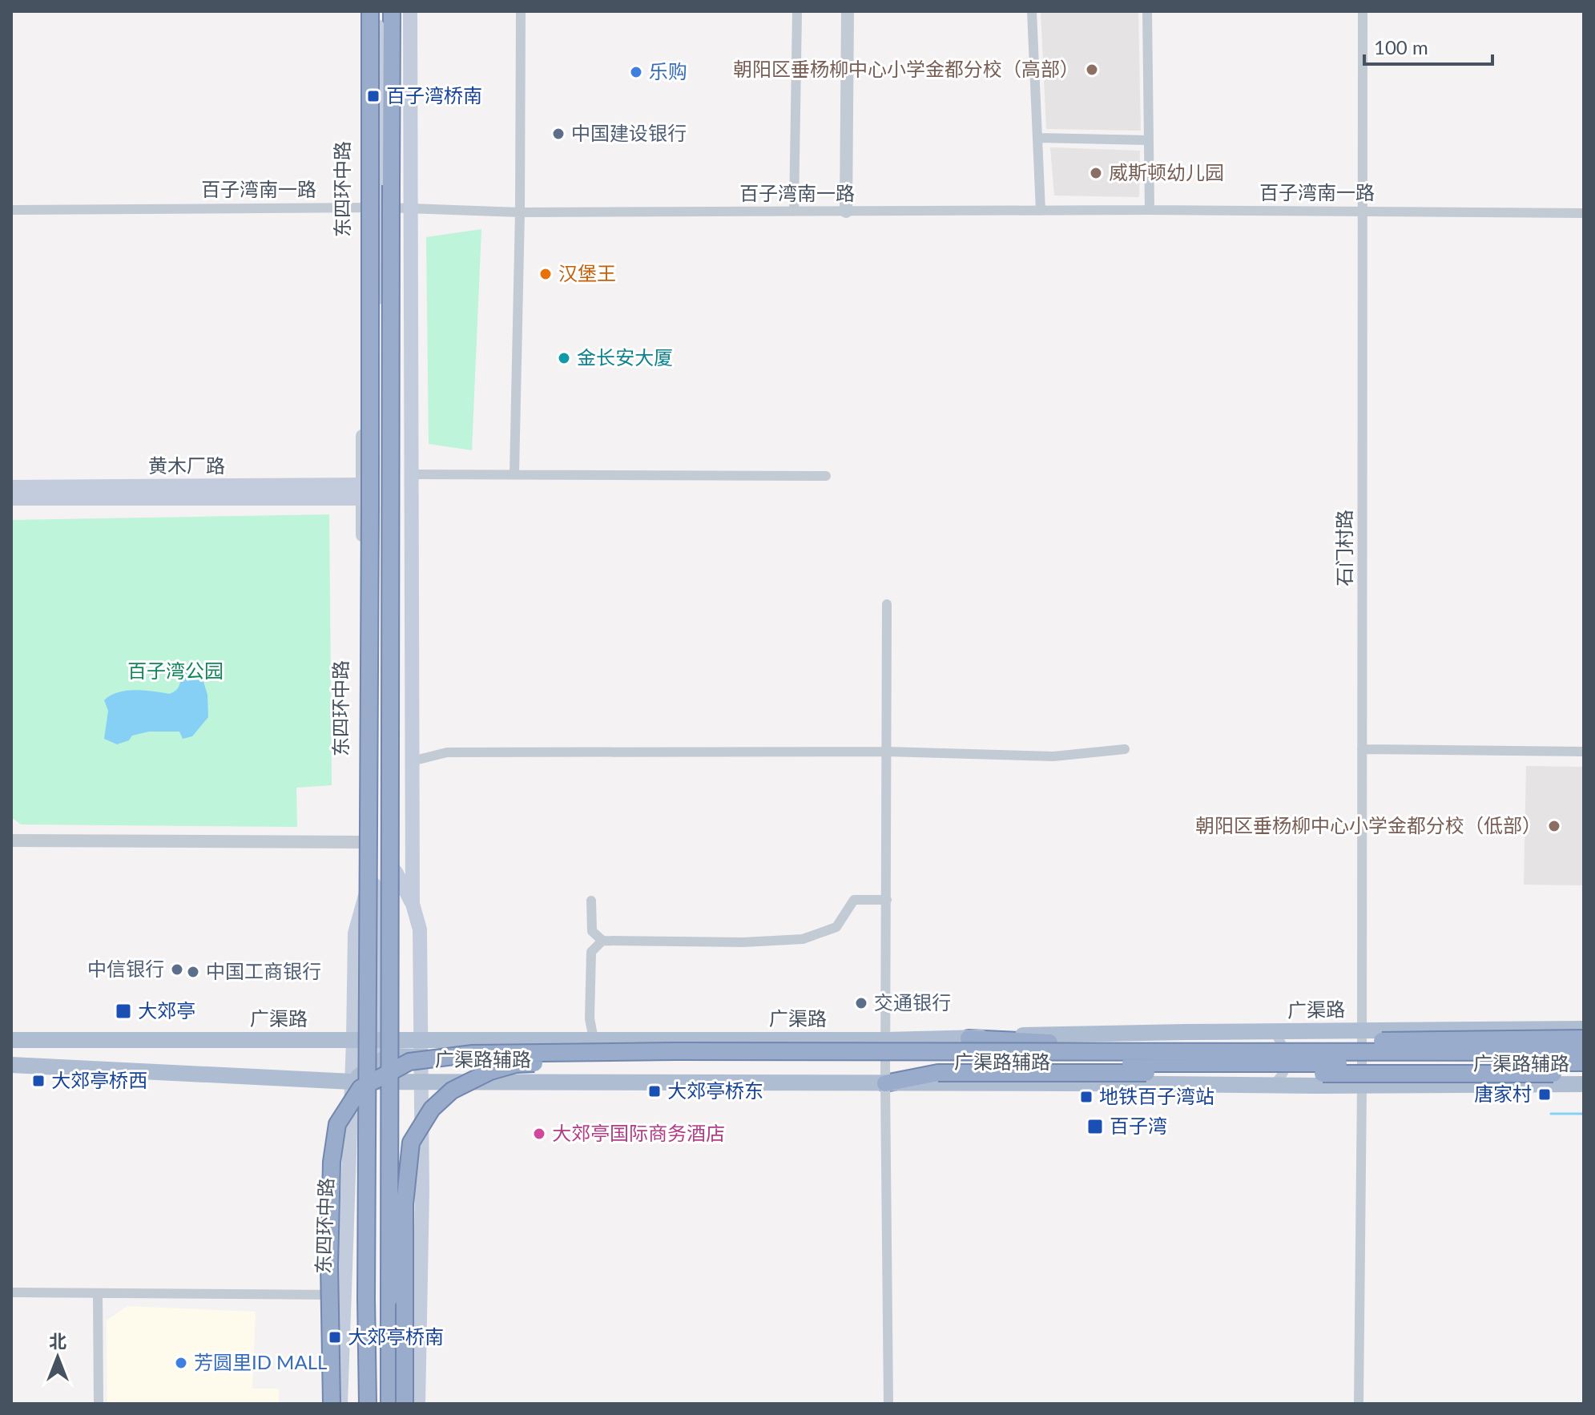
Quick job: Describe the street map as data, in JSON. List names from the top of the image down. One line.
{"streets":{"highway":["东四环中路","广渠路"],"main road":["黄木厂路","广渠路辅路"],"street":["百子湾南一路","石门村路"]},"crossings":[["东四环中路","百子湾南一路"],["东四环中路","黄木厂路"],["东四环中路","广渠路"],["东四环中路","广渠路辅路"],["百子湾南一路","石门村路"],["石门村路","广渠路"],["石门村路","广渠路辅路"]],"parks":["百子湾公园"],"places":{"other":["朝阳区垂杨柳中心小学金都分校（高部）","乐购","中国建设银行","威斯顿幼儿园","汉堡王","金长安大厦","朝阳区垂杨柳中心小学金都分校（低部）","中信银行","中国工商银行","交通银行","大郊亭国际商务酒店","芳圆里ID MALL"],"transit":["百子湾桥南","大郊亭","大郊亭桥西","大郊亭桥东","唐家村","地铁百子湾站","百子湾","大郊亭桥南"]},"scale_bar":"100 m","north":"top"}
